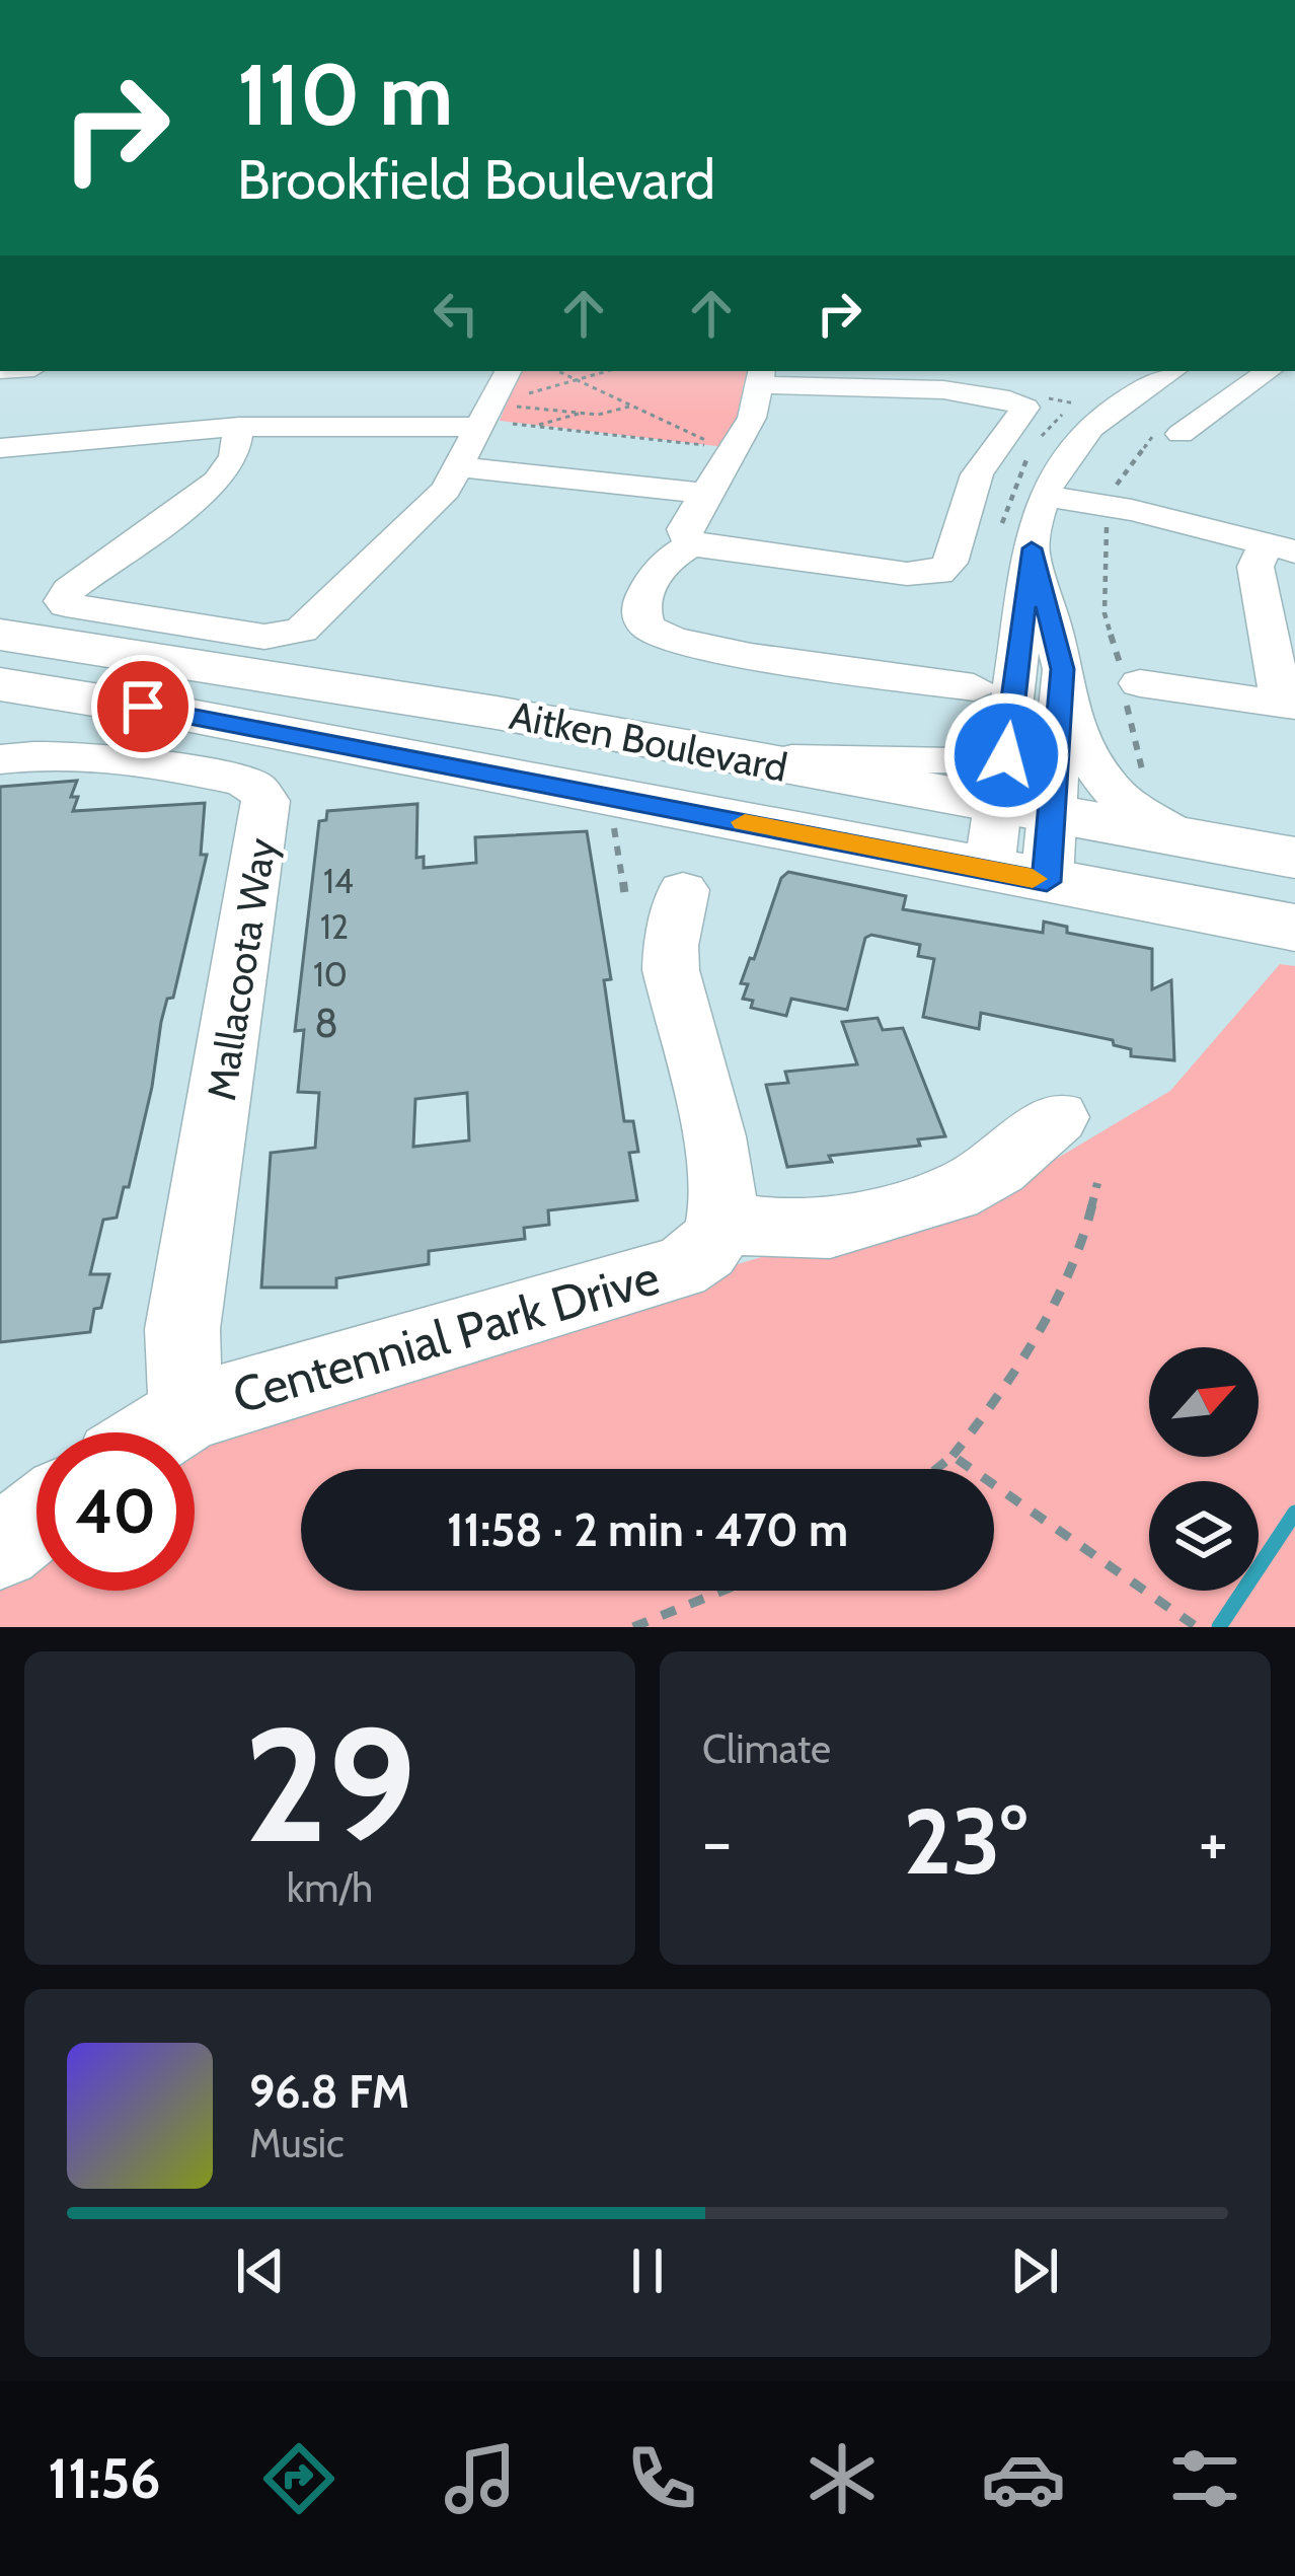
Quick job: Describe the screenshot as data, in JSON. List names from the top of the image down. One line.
{"streets":{"main road":["Aitken Boulevard"],"street":["Mallacoota Way","Centennial Park Drive"]},"crossings":[["Mallacoota Way","Centennial Park Drive"]],"house_numbers":["14","12","10","8"],"north":"top right","page":{"turn":["110 m","Brookfield Boulevard"],"limit":"40","trip":"11:58 · 2 min · 470 m","tile":[["29","km/h"],"Climate"],"heat":["−","23°","+"],"song":["96.8 FM","Music"],"tabs":"11:56"}}
